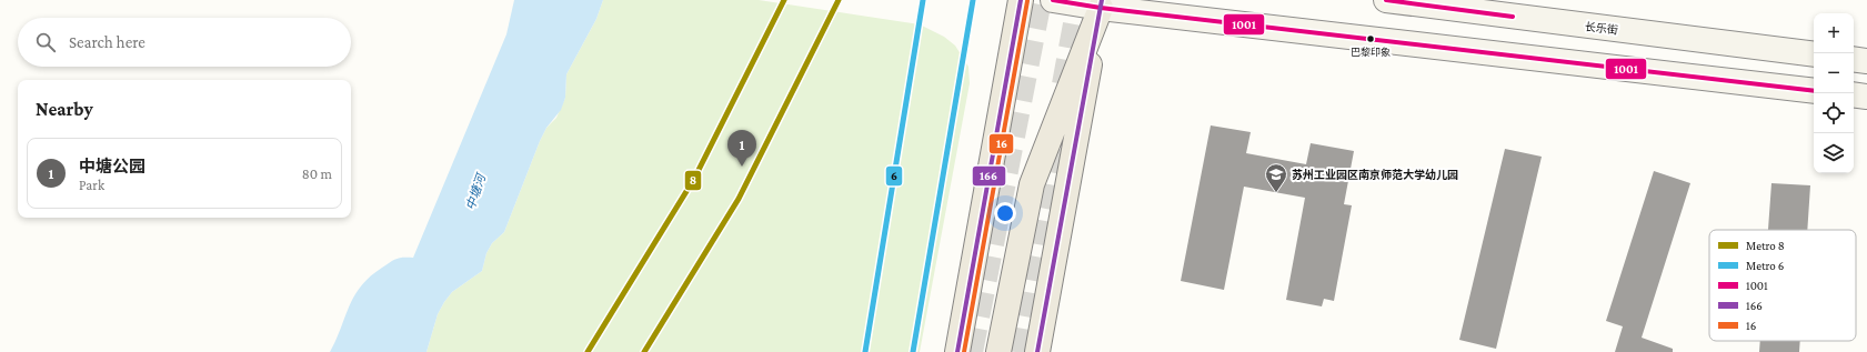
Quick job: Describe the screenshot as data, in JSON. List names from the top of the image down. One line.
{"streets":{"main road":["长乐街"]},"water":["中塘河"],"places":{"other":["巴黎印象"],"school or university":["苏州工业园区南京师范大学幼儿园"]},"lines":["metro line 8","metro line 6","transit line 1001","transit line 166","transit line 16"],"legend":["Metro 8","Metro 6","1001","166","16"],"page":{"map_buttons":["+","−"],"search":"Search here","heading":"Nearby","pins":"1","list":[{"mark":"1","name":"中塘公园","note":"Park","value":"80 m"}]}}
